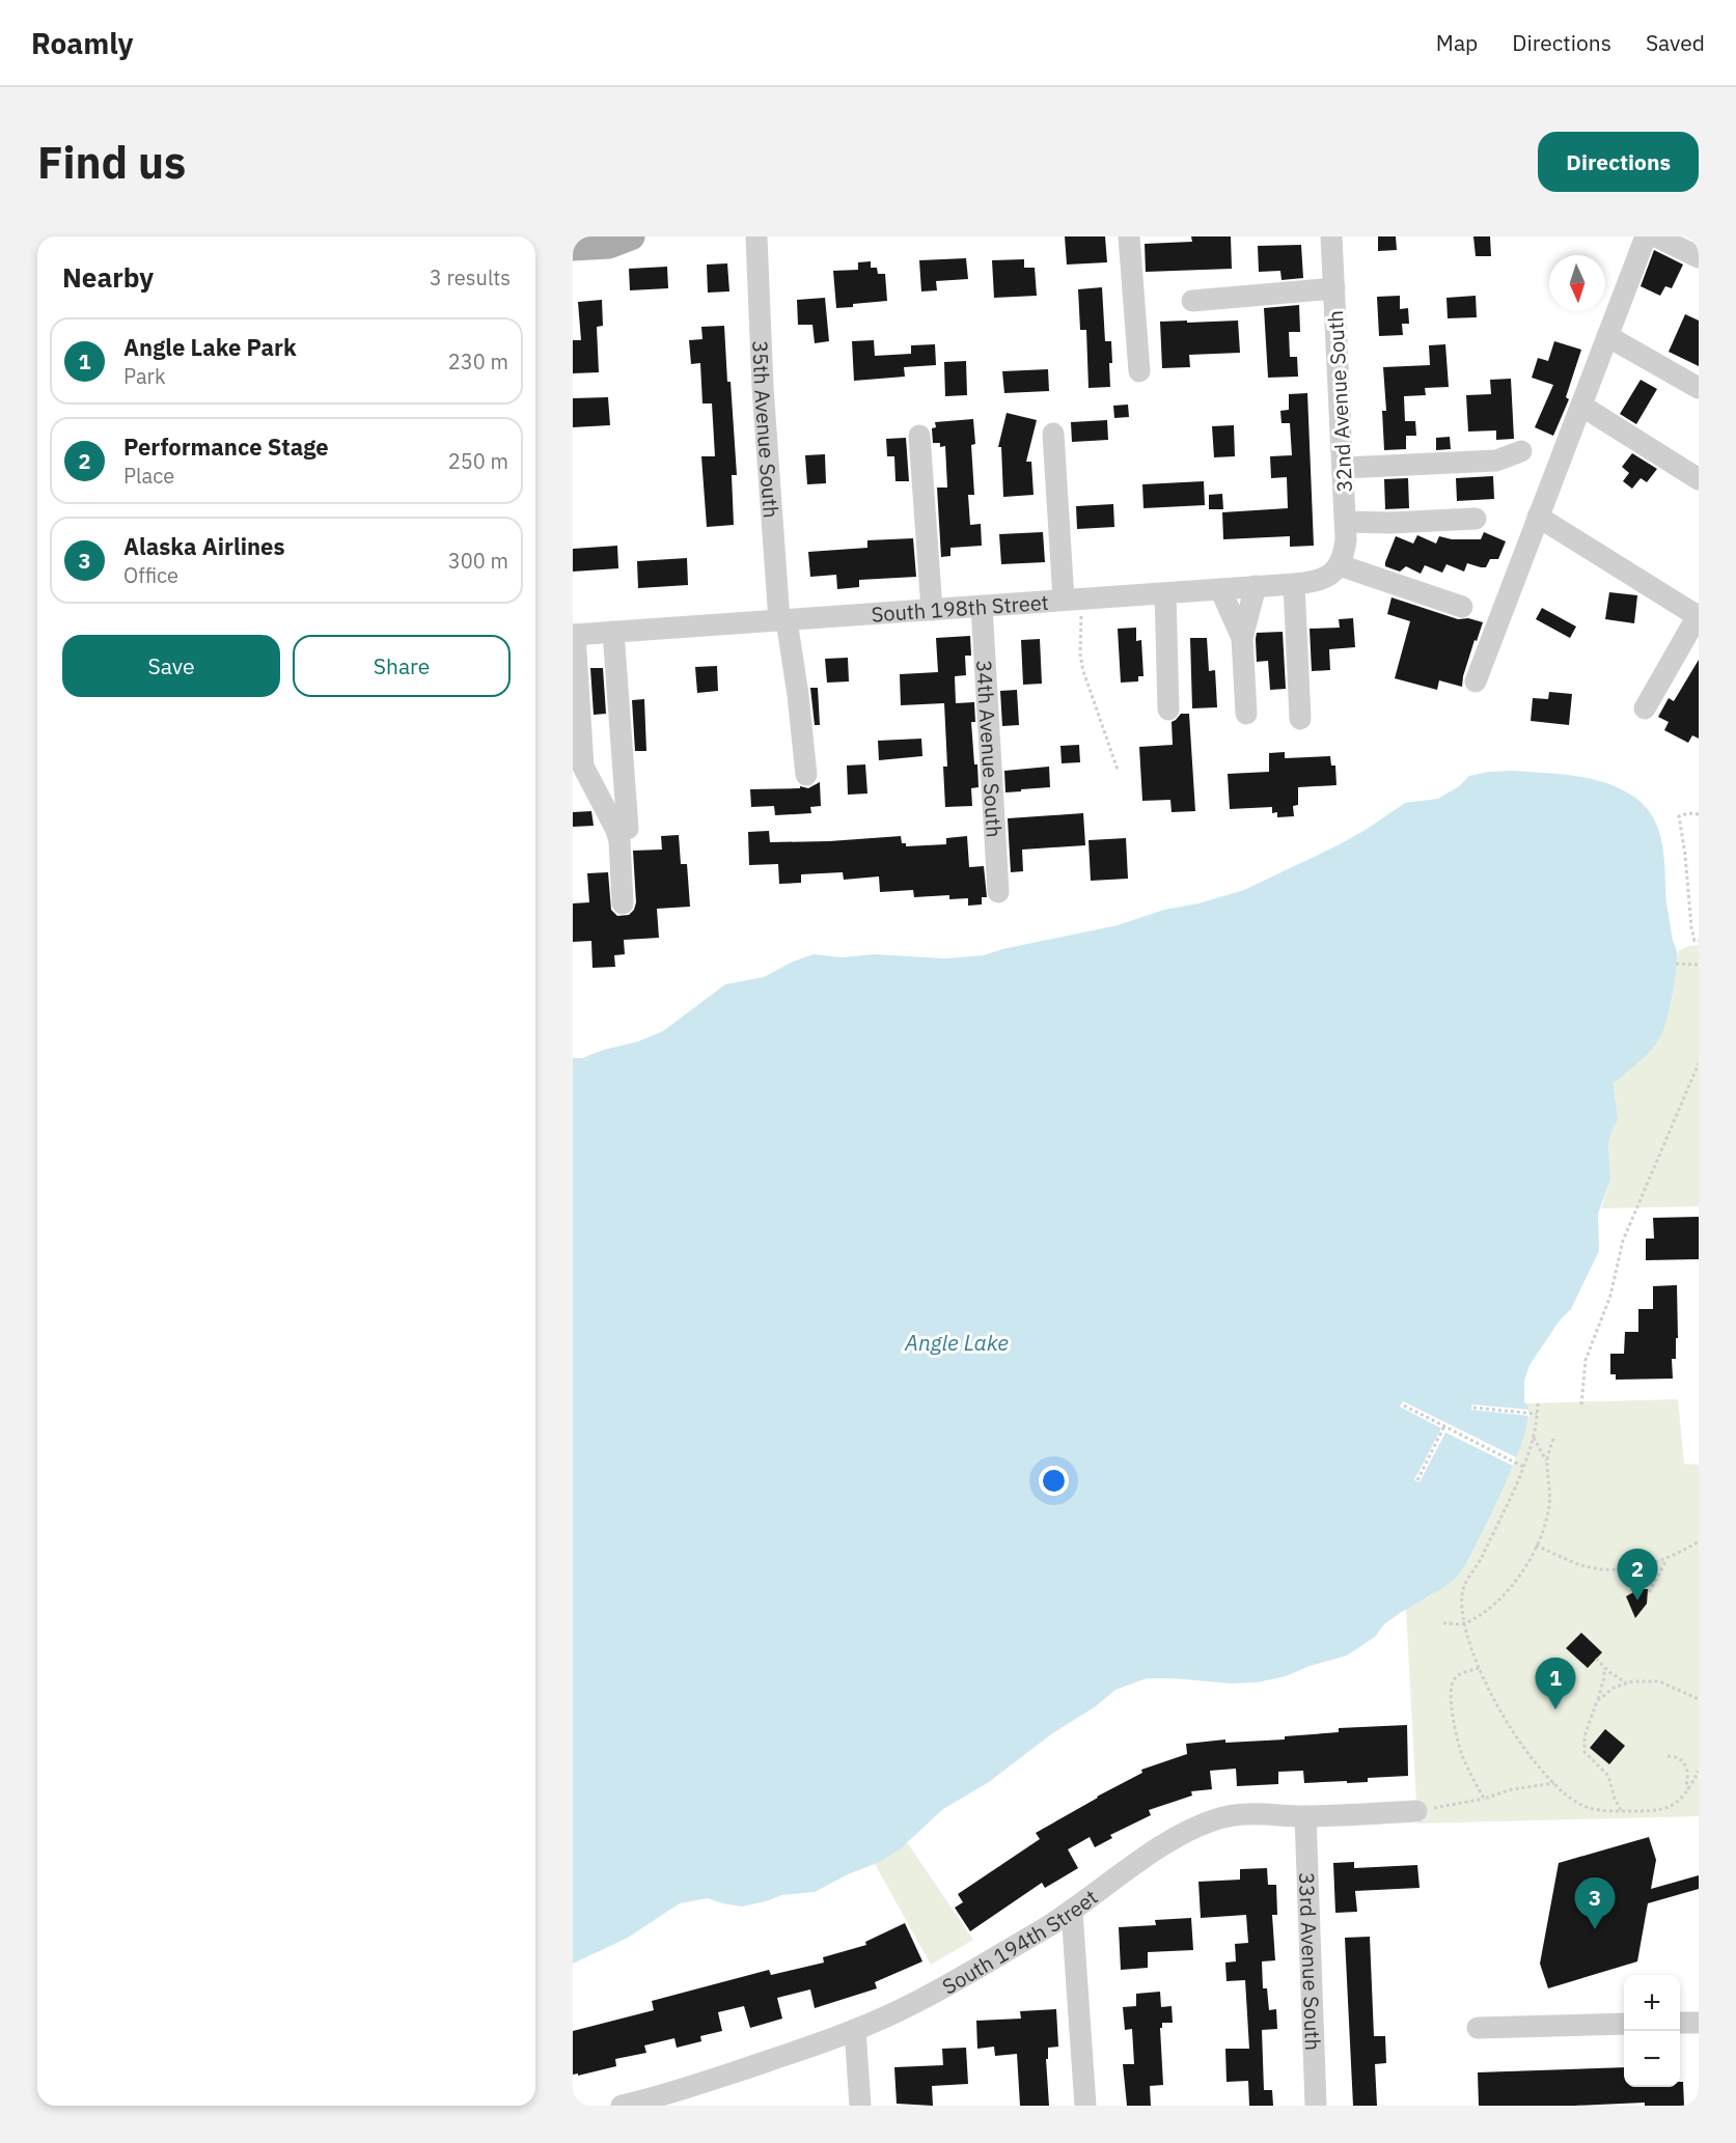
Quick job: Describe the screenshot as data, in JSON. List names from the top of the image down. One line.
{"streets":{"street":["32nd Avenue South","35th Avenue South","South 198th Street","34th Avenue South","South 194th Street","33rd Avenue South"]},"crossings":[["32nd Avenue South","South 198th Street"],["35th Avenue South","South 198th Street"],["South 198th Street","34th Avenue South"],["South 194th Street","33rd Avenue South"]],"water":["Angle Lake"],"north":"bottom","page":{"header":"Roamly","nav":["Map","Directions","Saved"],"buttons":["Directions",["Save","Share"]],"title":"Find us","heading":["Nearby","3 results"],"list":[{"mark":"1","name":"Angle Lake Park","note":"Park","value":"230 m"},{"mark":"2","name":"Performance Stage","note":"Place","value":"250 m"},{"mark":"3","name":"Alaska Airlines","note":"Office","value":"300 m"}],"pins":["2","1","3"],"map_buttons":["+","−"]}}
